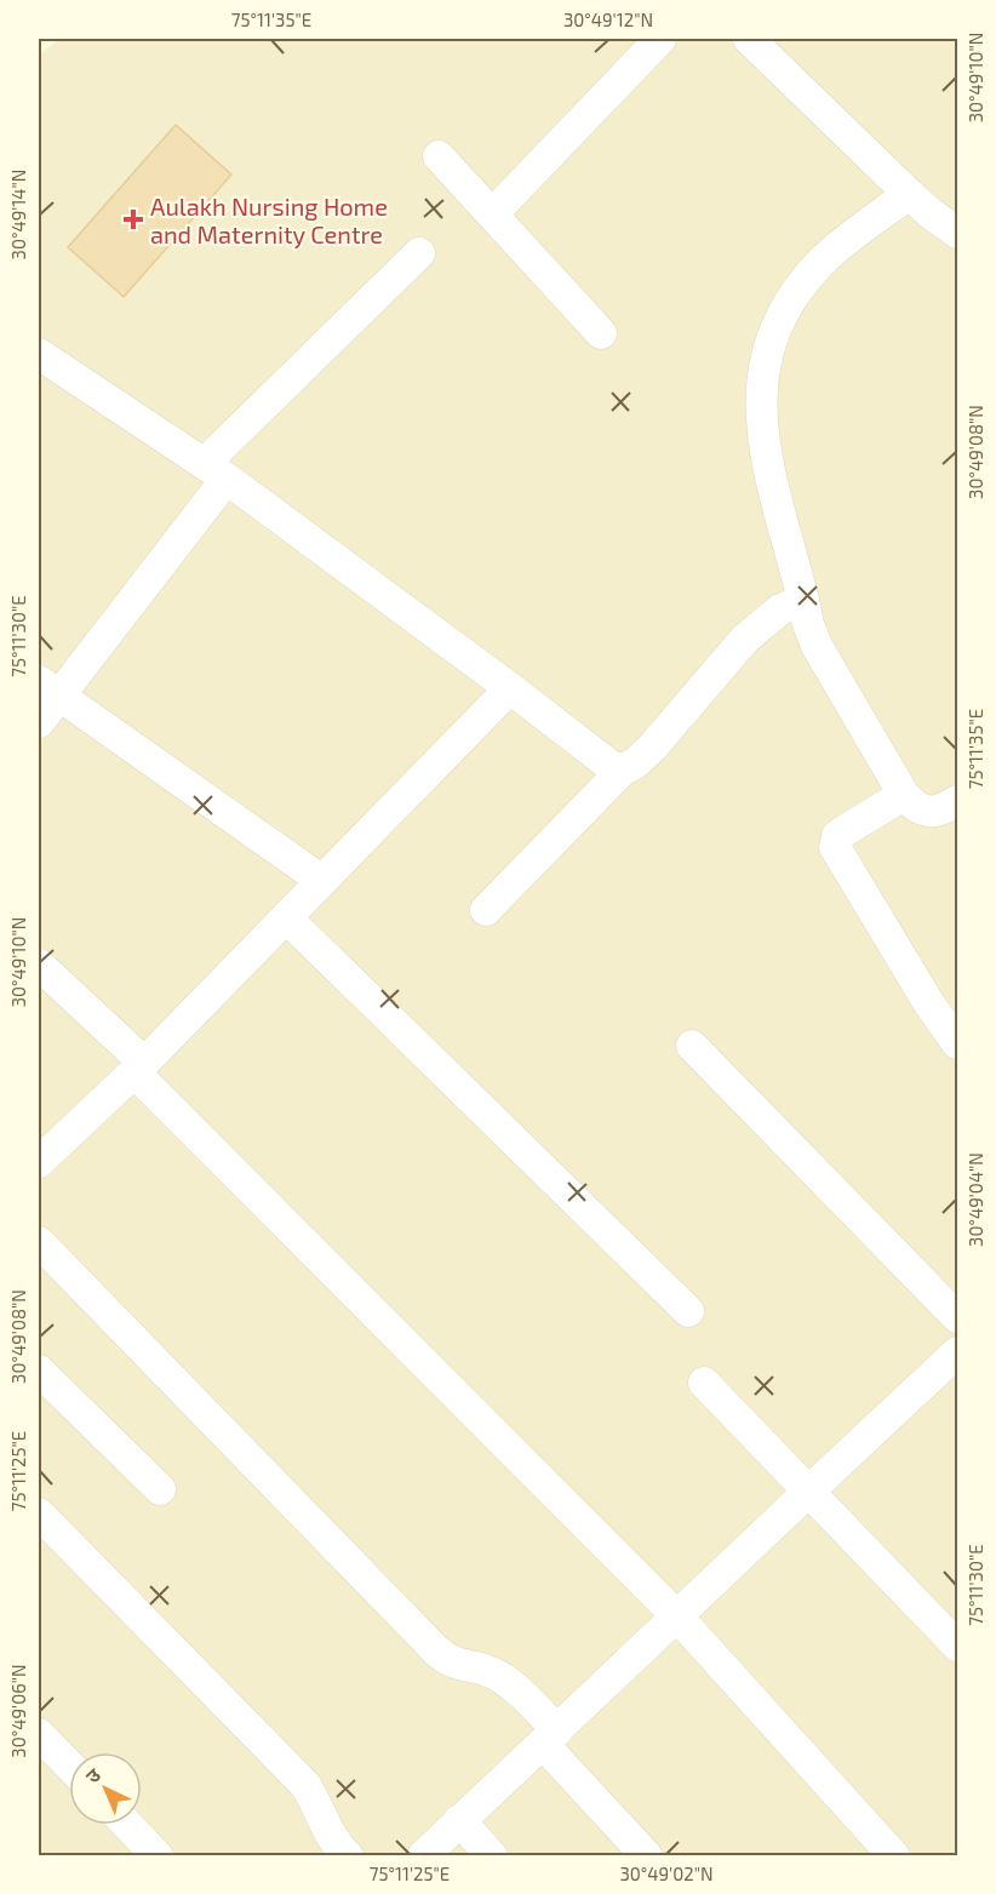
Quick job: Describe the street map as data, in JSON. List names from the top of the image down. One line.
{"places":{"health":["Aulakh Nursing Home and Maternity Centre"]},"north":"top left","coordinates":["75°11'35\"E","30°49'12\"N","30°49'10\"N","30°49'14\"N","30°49'08\"N","75°11'30\"E","30°49'04\"N","75°11'25\"E","30°49'06\"N","30°49'02\"N"]}
